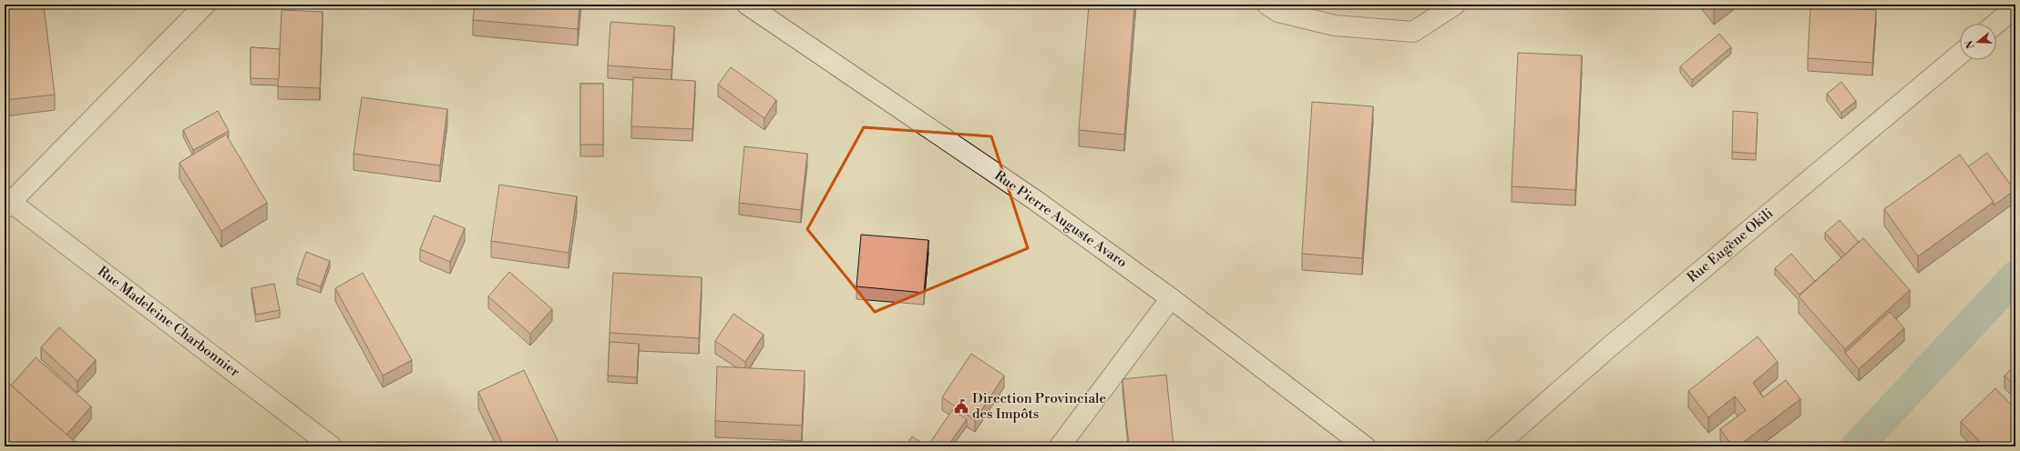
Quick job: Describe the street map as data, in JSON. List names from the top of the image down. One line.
{"streets":{"street":["Rue Pierre Auguste Avaro","Rue Eugène Okili","Rue Madeleine Charbonnier"]},"places":{"public building":["Direction Provinciale des Impôts"]},"north":"left"}
